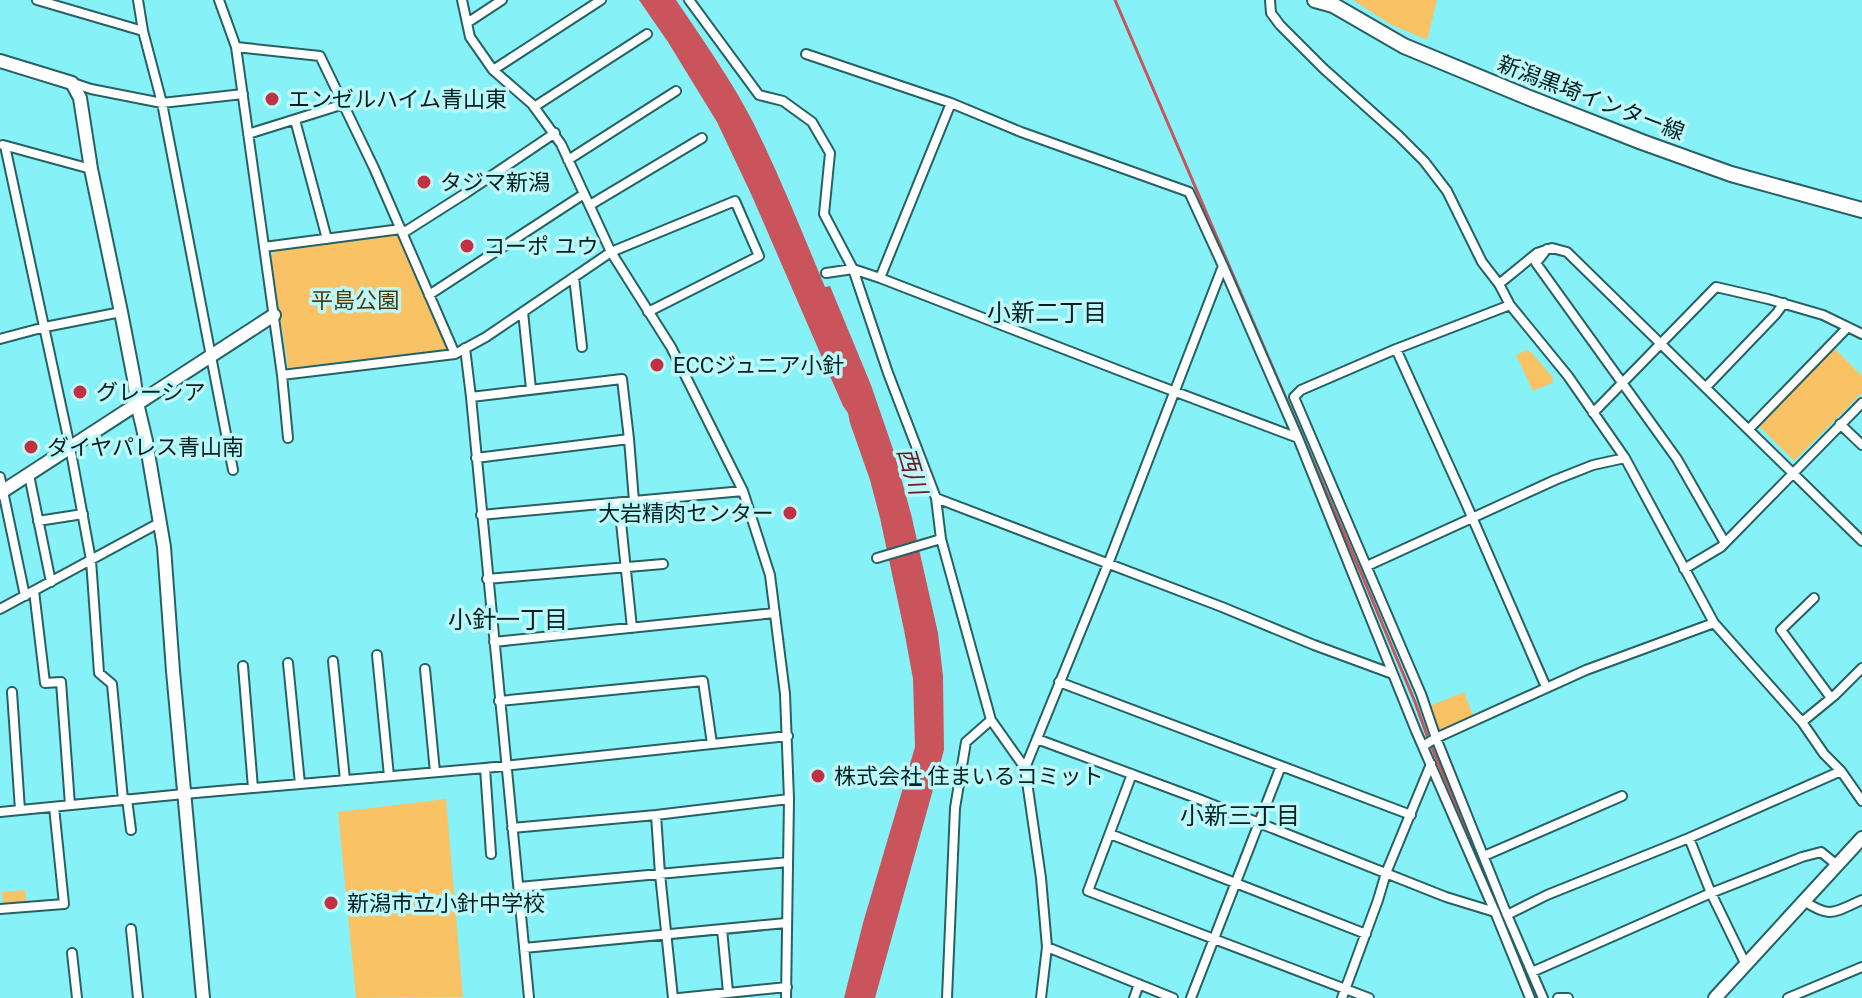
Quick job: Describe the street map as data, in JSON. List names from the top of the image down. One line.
{"streets":{"main road":["新潟黒埼インター線"]},"districts":["小新二丁目","小針一丁目","小新三丁目"],"water":["西川"],"parks":["平島公園"],"places":["エンゼルハイム青山東","タジマ新潟","コーポ ユウ","ECCジュニア小針","グレーシア","ダイヤパレス青山南","大岩精肉センター","株式会社 住まいるコミット","新潟市立小針中学校"]}
